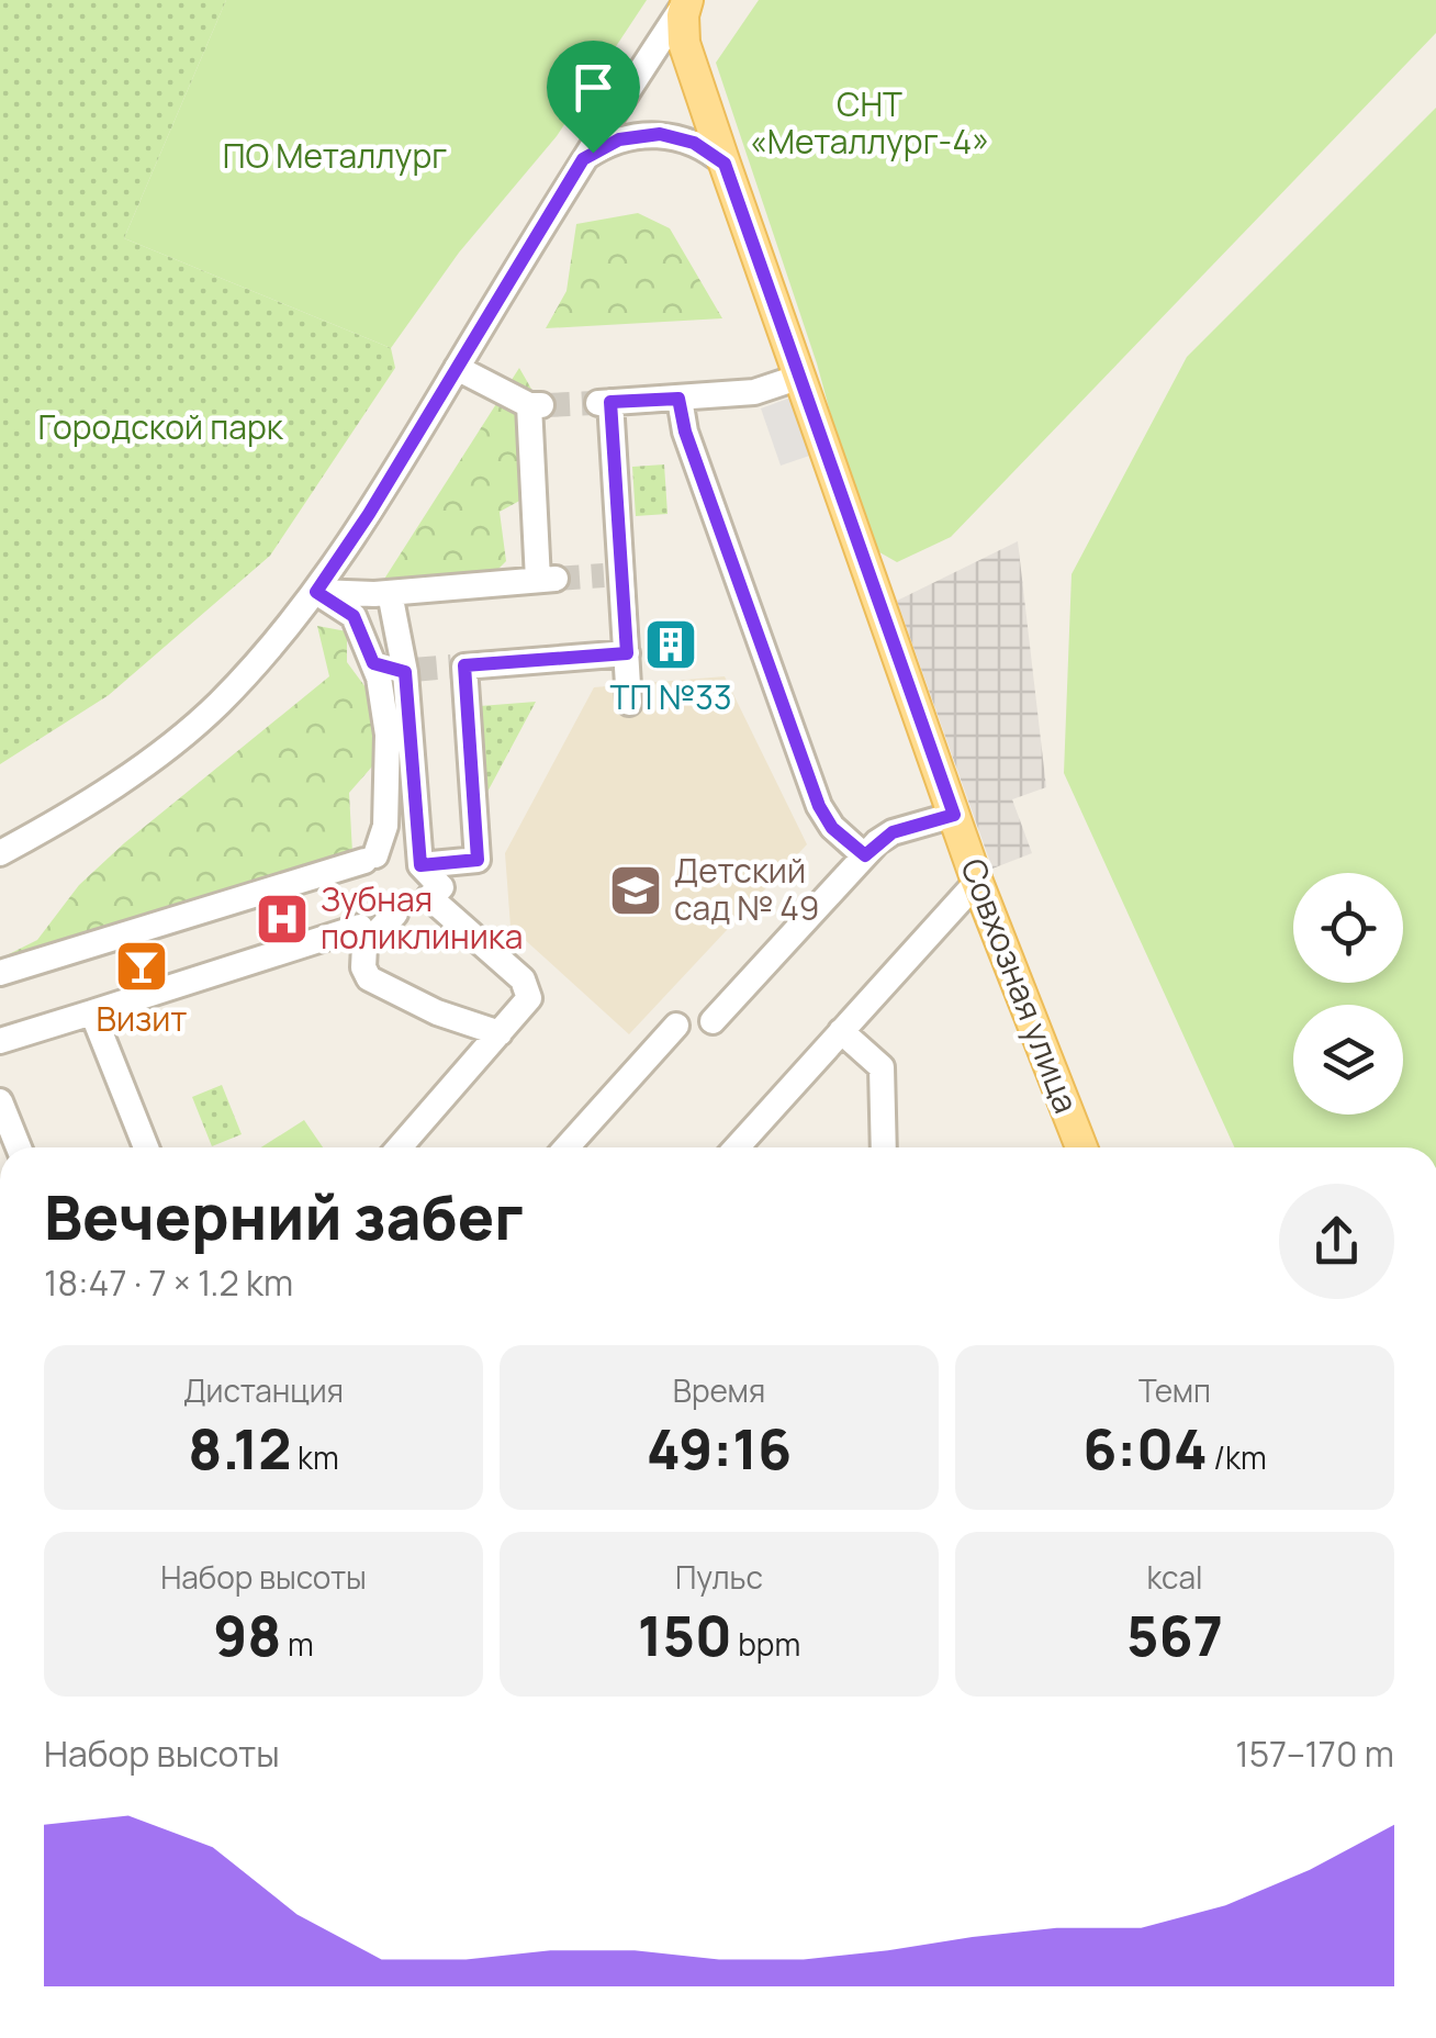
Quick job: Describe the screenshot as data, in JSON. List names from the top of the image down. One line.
{"streets":{"main road":["Совхозная улица"]},"parks":["СНТ «Металлург-4»","ПО Металлург","Городской парк"],"places":{"building":["ТП №33"],"school or university":["Детский сад № 49"],"hospital":["Зубная поликлиника"],"bar":["Визит"]},"page":{"heading":["Вечерний забег","18:47 · 7 × 1.2 km"],"stats":[["Дистанция","8.12 km"],["Время","49:16"],["Темп","6:04 /km"],["Набор высоты","98 m"],["Пульс","150 bpm"],["kcal","567"]],"chart":["Набор высоты","157–170 m"]}}
